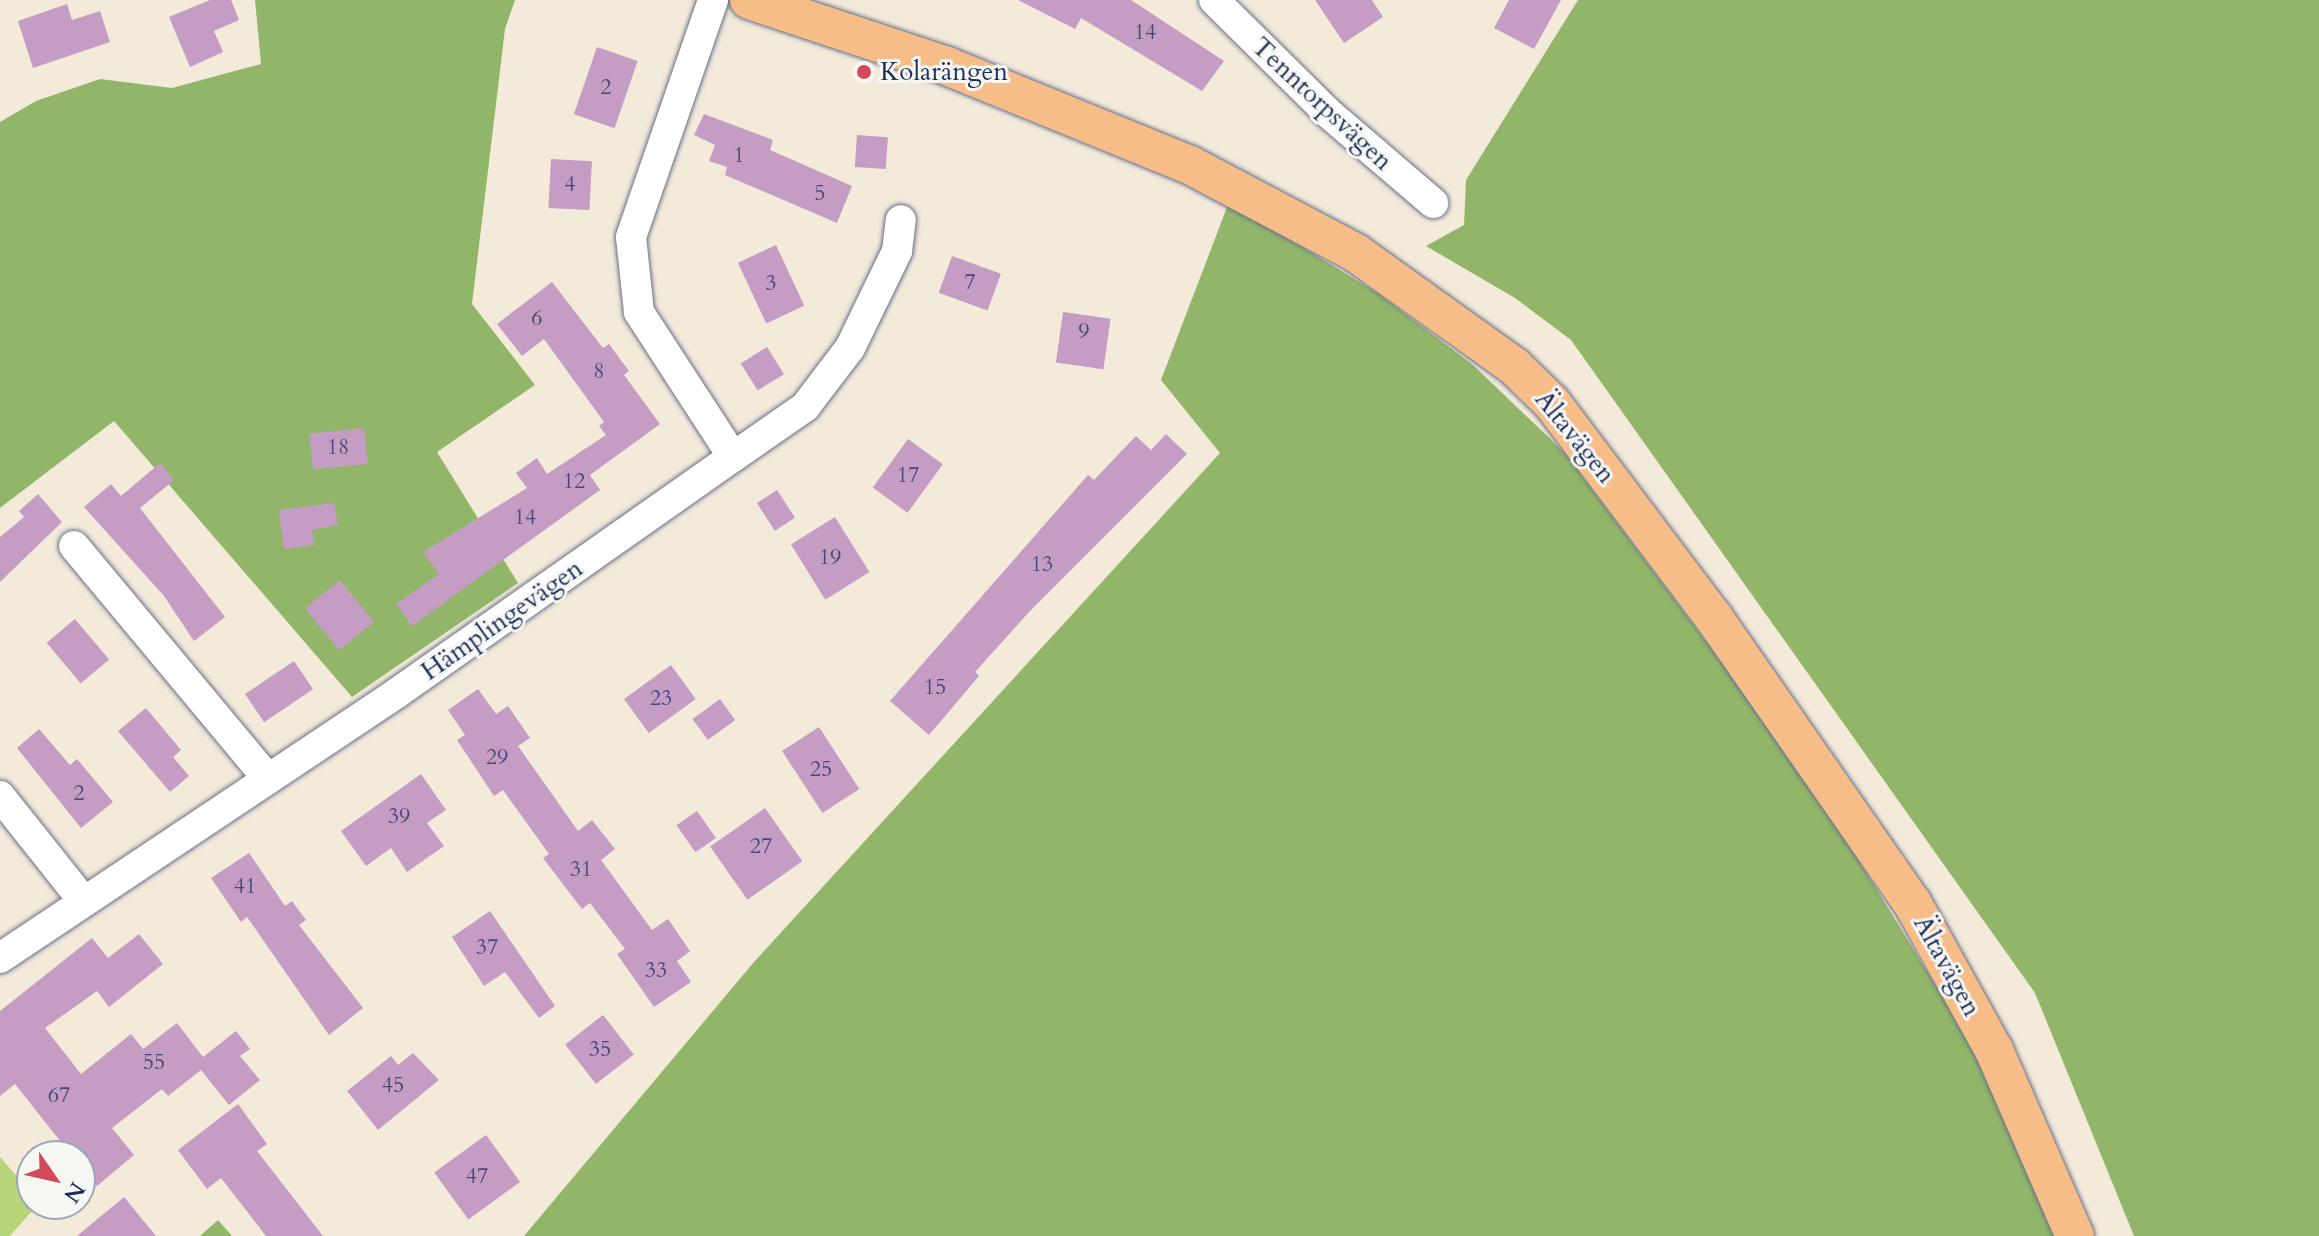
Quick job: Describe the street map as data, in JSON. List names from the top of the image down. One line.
{"streets":{"main road":["Ältavägen"],"street":["Tenntorpsvägen","Hämplingevägen"]},"places":["Kolarängen"],"house_numbers":["14","2","1","4","5","7","3","6","9","8","18","17","12","14","19","13","15","23","29","25","2","39","27","31","41","37","33","35","55","45","67","47"],"north":"bottom right"}
